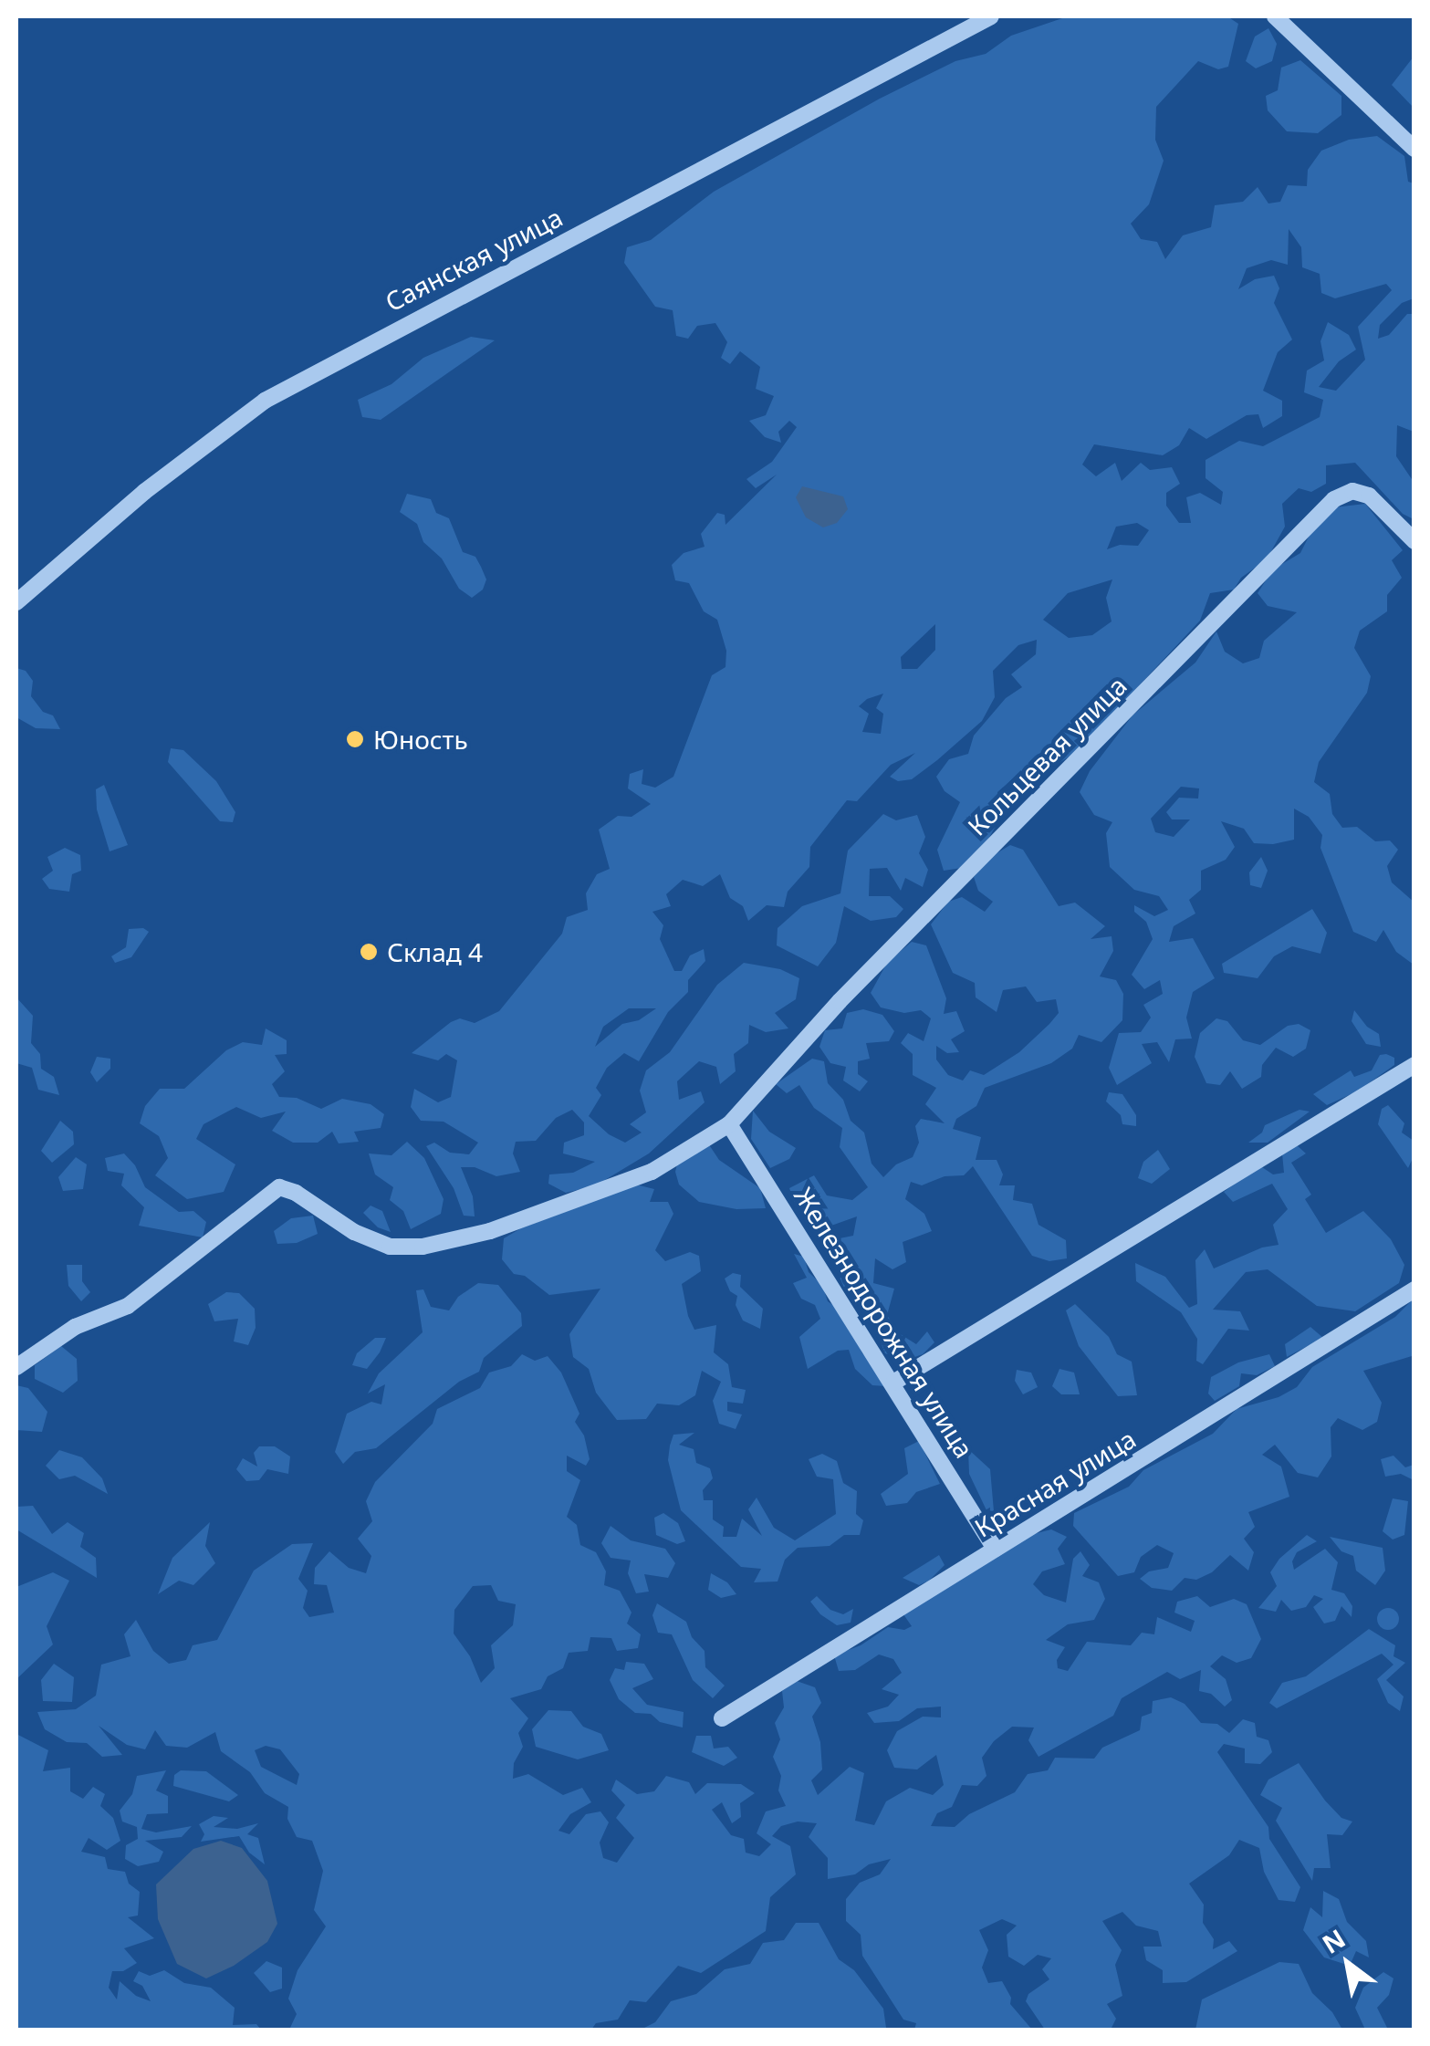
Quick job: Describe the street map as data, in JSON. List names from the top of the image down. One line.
{"streets":{"street":["Саянская улица","Кольцевая улица","Железнодорожная улица","Красная улица"]},"crossings":[["Кольцевая улица","Железнодорожная улица"],["Железнодорожная улица","Красная улица"]],"places":["Юность","Склад 4"],"north":"top left"}
